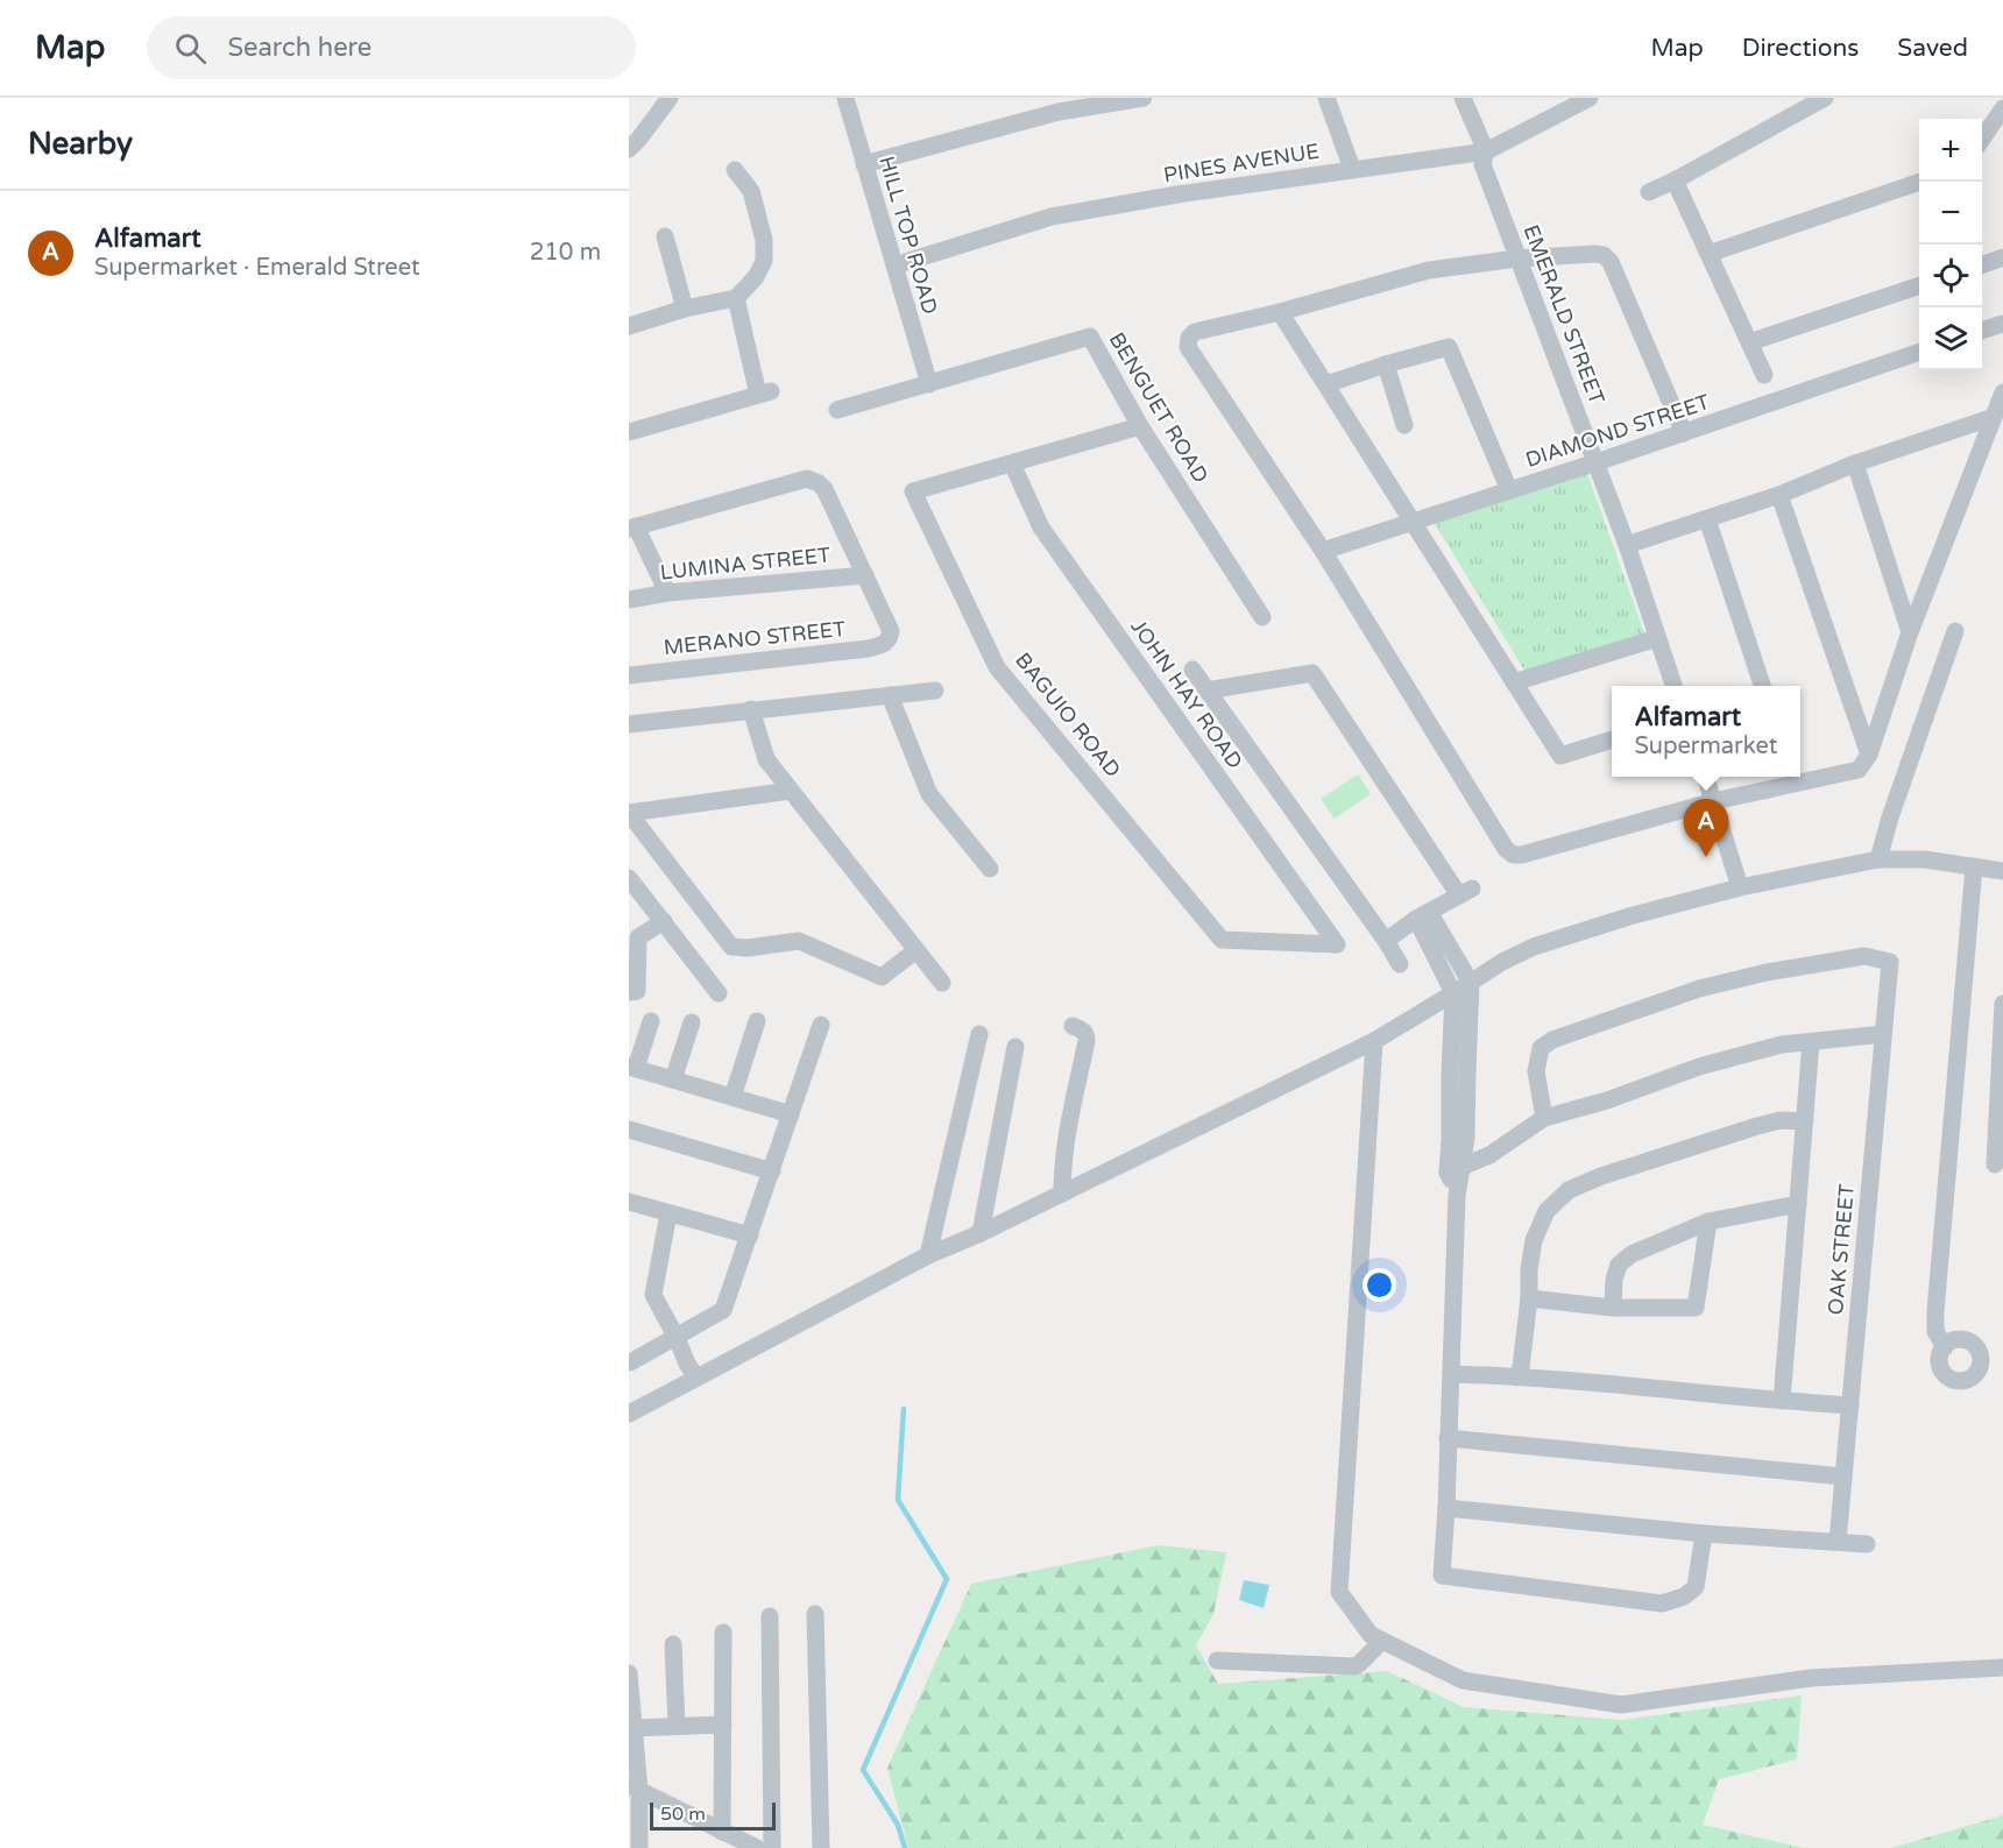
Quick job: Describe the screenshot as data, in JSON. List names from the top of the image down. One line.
{"streets":{"street":["PINES AVENUE","HILL TOP ROAD","EMERALD STREET","BENGUET ROAD","DIAMOND STREET","LUMINA STREET","MERANO STREET","JOHN HAY ROAD","BAGUIO ROAD","OAK STREET"]},"crossings":[["PINES AVENUE","HILL TOP ROAD"],["PINES AVENUE","EMERALD STREET"],["HILL TOP ROAD","BENGUET ROAD"],["EMERALD STREET","DIAMOND STREET"],["BENGUET ROAD","BAGUIO ROAD"],["LUMINA STREET","MERANO STREET"],["JOHN HAY ROAD","BAGUIO ROAD"]],"scale_bar":"50 m","page":{"header":"Map","search":"Search here","nav":["Map","Directions","Saved"],"heading":"Nearby","map_buttons":["+","−"],"list":[{"mark":"A","name":"Alfamart","note":"Supermarket · Emerald Street","value":"210 m"}],"popup":["Alfamart","Supermarket"],"pins":"A","scale":"50 m"}}
